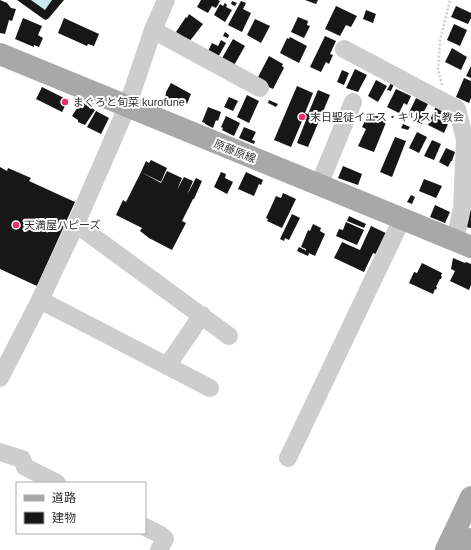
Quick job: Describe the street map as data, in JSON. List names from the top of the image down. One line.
{"streets":{"main road":["原藤原線"]},"places":["まぐろと旬菜 kurofune","末日聖徒イエス・キリスト教会","天満屋ハピーズ"],"legend":["道路","建物"]}
